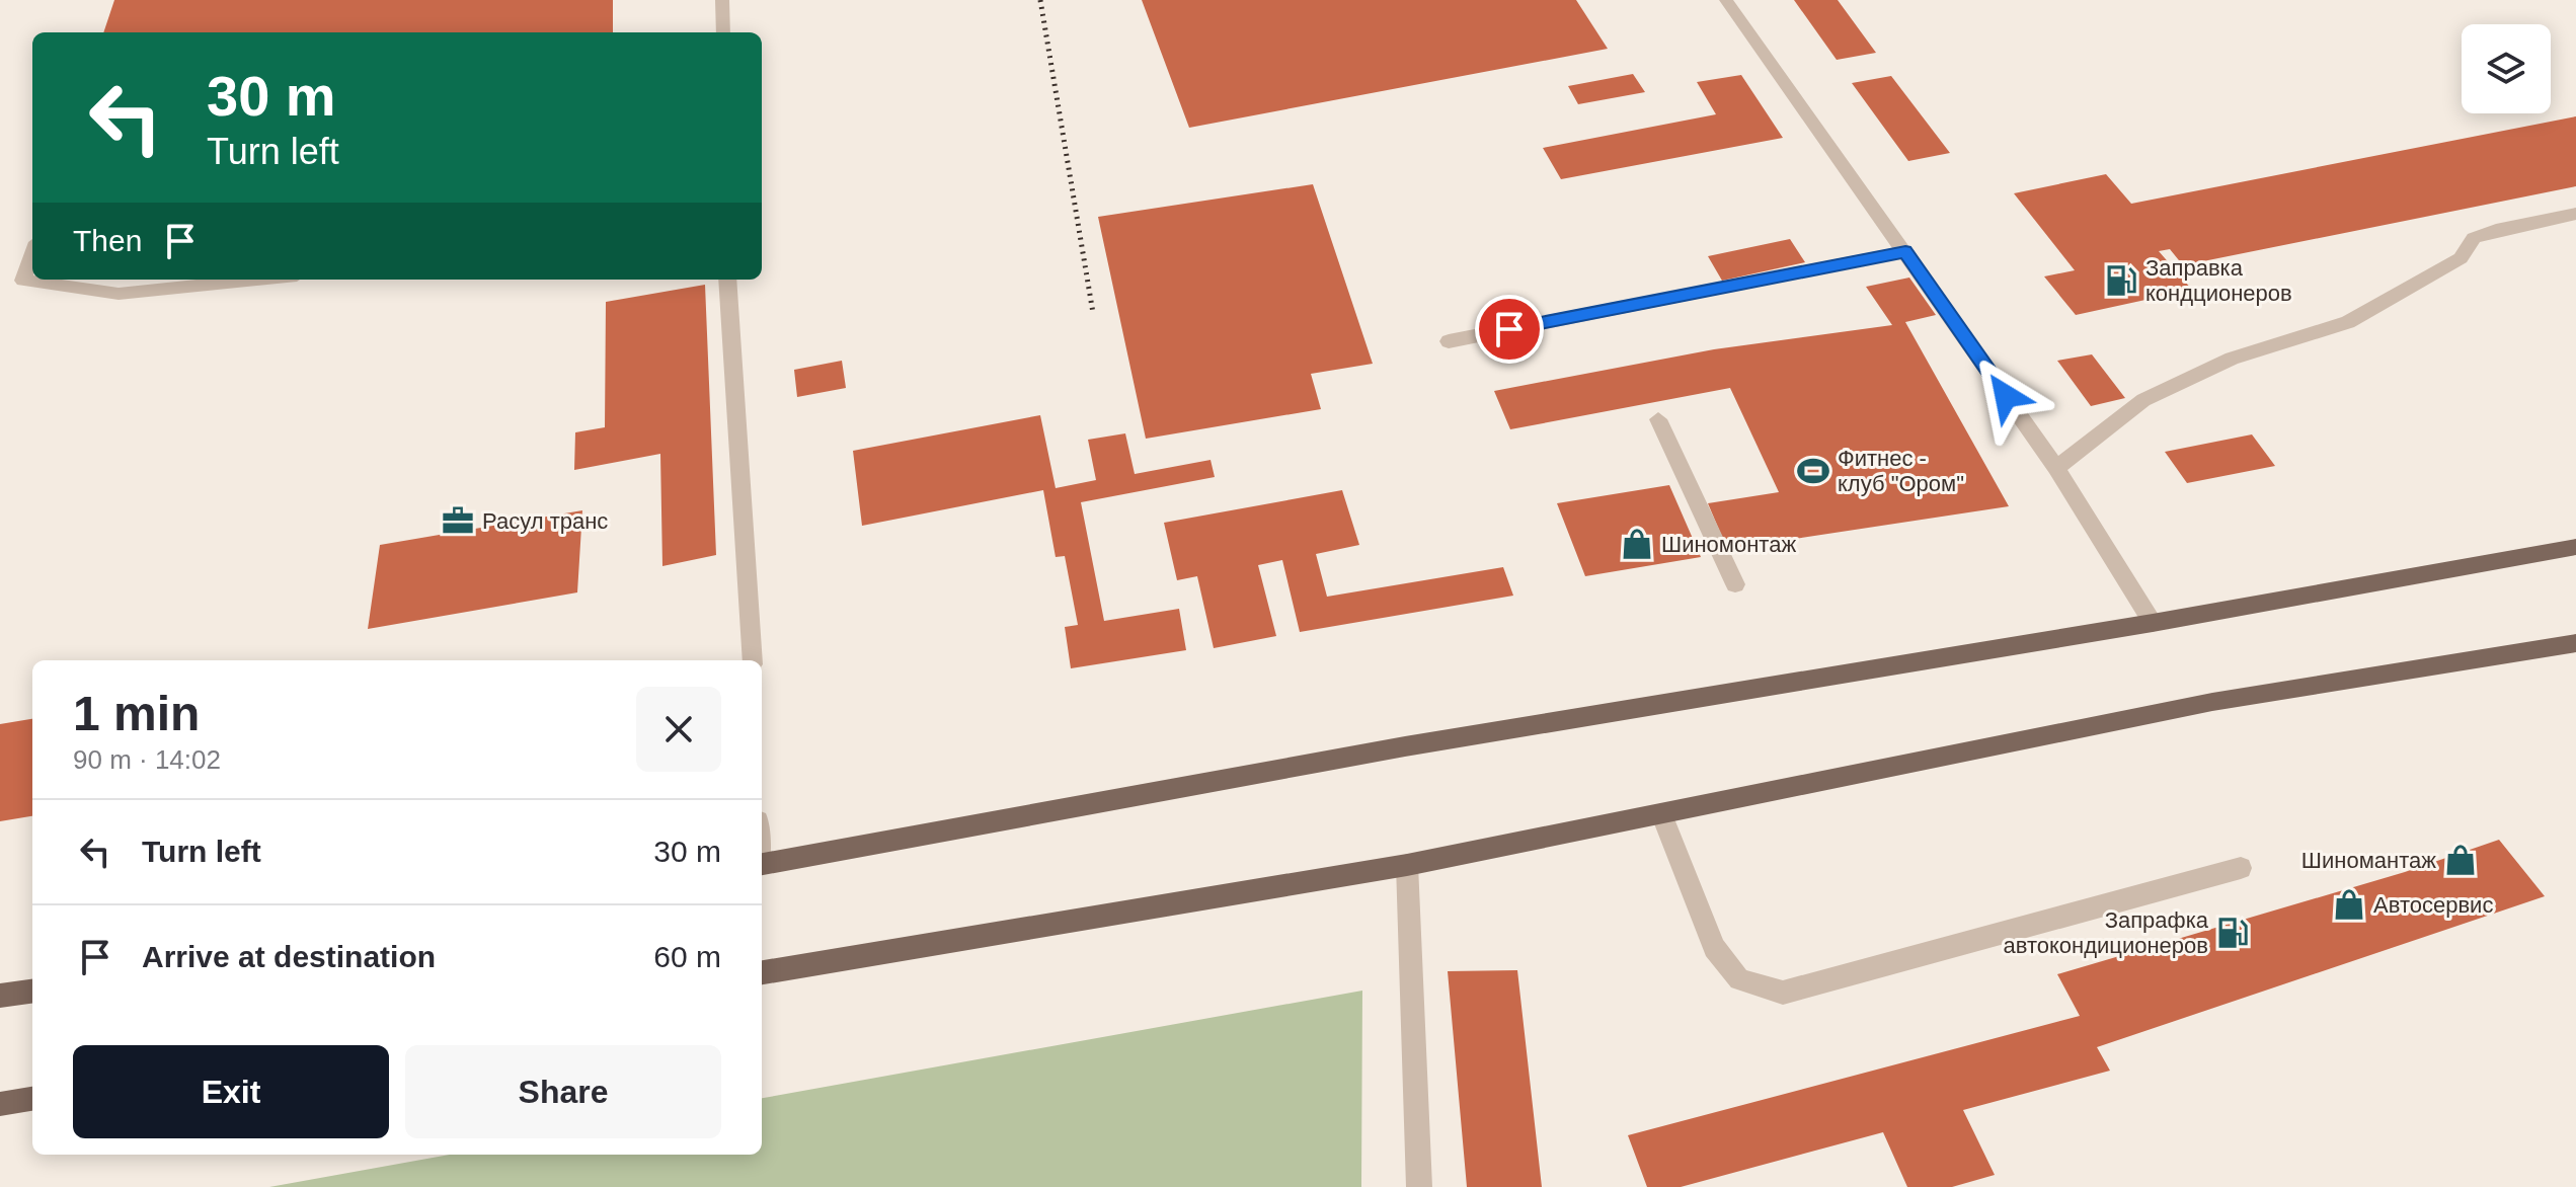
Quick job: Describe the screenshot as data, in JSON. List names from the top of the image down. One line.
{"places":{"fuel station":["Заправка кондционеров","Запрафка автокондиционеров"],"sports":["Фитнес - клуб \"Ором\""],"office":["Расул транс"],"shop":["Шиномонтаж","Шиномантаж","Автосервис"]},"page":{"turn":["30 m","Turn left"],"then":"Then","heading":["1 min","90 m · 14:02"],"list":[{"name":"Turn left","value":"30 m"},{"name":"Arrive at destination","value":"60 m"}],"buttons":["Exit","Share"]}}
